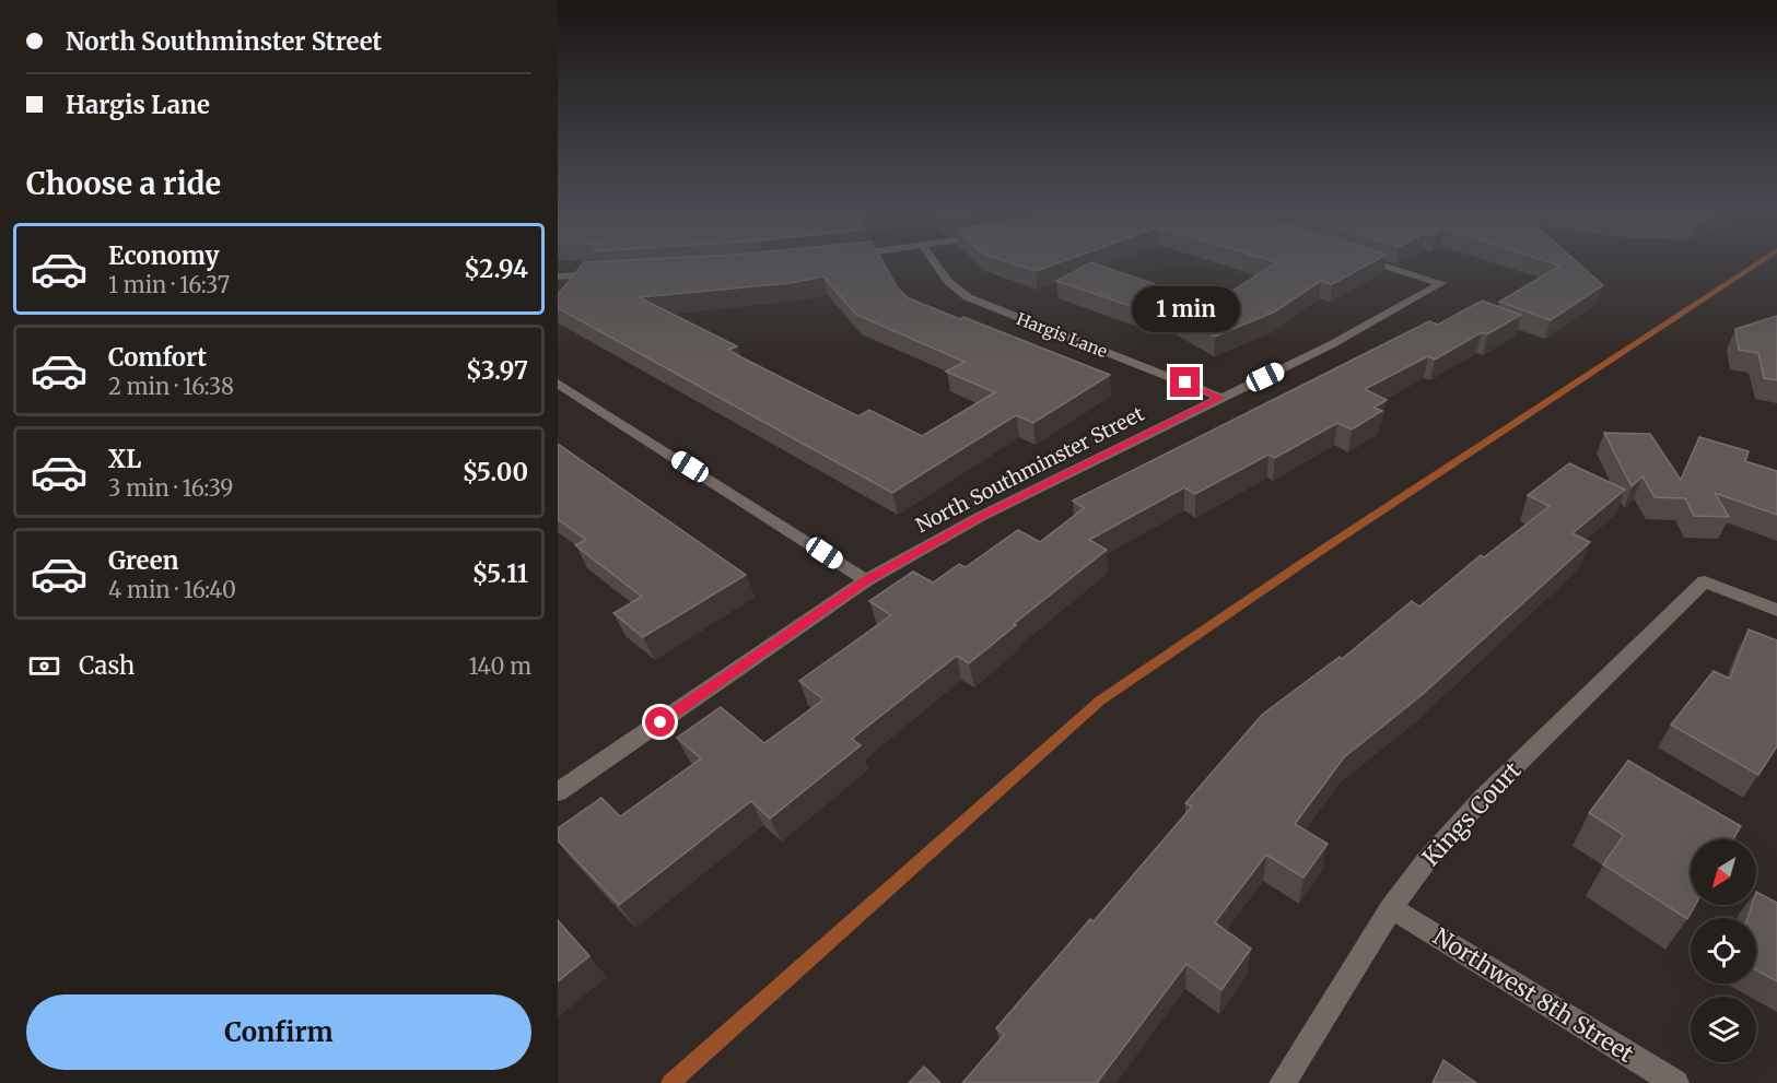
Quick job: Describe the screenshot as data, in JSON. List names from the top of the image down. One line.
{"streets":{"street":["Hargis Lane","North Southminster Street","Kings Court","Northwest 8th Street"]},"crossings":[["Hargis Lane","North Southminster Street"],["Kings Court","Northwest 8th Street"]],"north":"bottom left","page":{"banner":["North Southminster Street","Hargis Lane"],"heading":"Choose a ride","list":[{"name":"Economy","note":"1 min · 16:37","value":"$2.94"},{"name":"Comfort","note":"2 min · 16:38","value":"$3.97"},{"name":"XL","note":"3 min · 16:39","value":"$5.00"},{"name":"Green","note":"4 min · 16:40","value":"$5.11"}],"bubble":"1 min","pay":["Cash","140 m"],"buttons":"Confirm"}}
